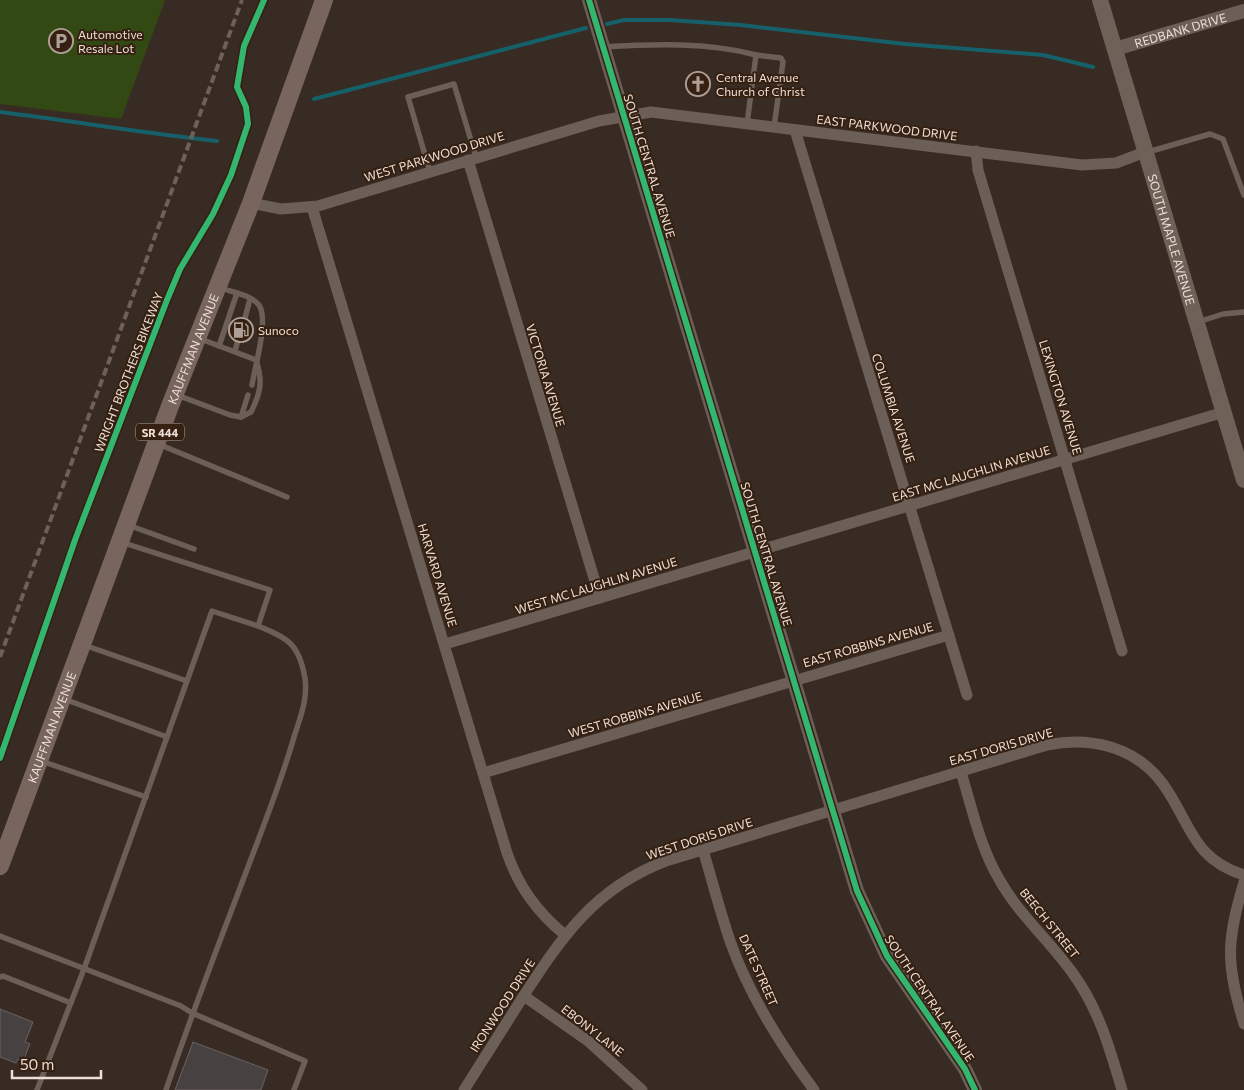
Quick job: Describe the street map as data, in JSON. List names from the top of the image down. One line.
{"streets":{"main road":["SOUTH MAPLE AVENUE","KAUFFMAN AVENUE","SR 444"],"street":["REDBANK DRIVE","EAST PARKWOOD DRIVE","WEST PARKWOOD DRIVE","SOUTH CENTRAL AVENUE","VICTORIA AVENUE","LEXINGTON AVENUE","COLUMBIA AVENUE","EAST MC LAUGHLIN AVENUE","HARVARD AVENUE","WEST MC LAUGHLIN AVENUE","EAST ROBBINS AVENUE","WEST ROBBINS AVENUE","EAST DORIS DRIVE","WEST DORIS DRIVE","BEECH STREET","DATE STREET","IRONWOOD DRIVE","EBONY LANE"],"cycle path":["WRIGHT BROTHERS BIKEWAY"]},"crossings":[["REDBANK DRIVE","SOUTH MAPLE AVENUE"],["EAST PARKWOOD DRIVE","WEST PARKWOOD DRIVE"],["EAST PARKWOOD DRIVE","SOUTH CENTRAL AVENUE"],["EAST PARKWOOD DRIVE","SOUTH MAPLE AVENUE"],["EAST PARKWOOD DRIVE","LEXINGTON AVENUE"],["EAST PARKWOOD DRIVE","COLUMBIA AVENUE"],["WEST PARKWOOD DRIVE","SOUTH CENTRAL AVENUE"],["WEST PARKWOOD DRIVE","KAUFFMAN AVENUE"],["WEST PARKWOOD DRIVE","VICTORIA AVENUE"],["WEST PARKWOOD DRIVE","HARVARD AVENUE"],["SOUTH CENTRAL AVENUE","EAST MC LAUGHLIN AVENUE"],["SOUTH CENTRAL AVENUE","WEST MC LAUGHLIN AVENUE"],["SOUTH CENTRAL AVENUE","EAST ROBBINS AVENUE"],["SOUTH CENTRAL AVENUE","WEST ROBBINS AVENUE"],["SOUTH CENTRAL AVENUE","EAST DORIS DRIVE"],["SOUTH CENTRAL AVENUE","WEST DORIS DRIVE"],["SOUTH MAPLE AVENUE","EAST MC LAUGHLIN AVENUE"],["VICTORIA AVENUE","WEST MC LAUGHLIN AVENUE"],["LEXINGTON AVENUE","EAST MC LAUGHLIN AVENUE"],["COLUMBIA AVENUE","EAST MC LAUGHLIN AVENUE"],["COLUMBIA AVENUE","EAST ROBBINS AVENUE"],["EAST MC LAUGHLIN AVENUE","WEST MC LAUGHLIN AVENUE"],["HARVARD AVENUE","WEST MC LAUGHLIN AVENUE"],["HARVARD AVENUE","WEST ROBBINS AVENUE"],["HARVARD AVENUE","WEST DORIS DRIVE"],["HARVARD AVENUE","IRONWOOD DRIVE"],["EAST ROBBINS AVENUE","WEST ROBBINS AVENUE"],["EAST DORIS DRIVE","WEST DORIS DRIVE"],["EAST DORIS DRIVE","BEECH STREET"],["WEST DORIS DRIVE","DATE STREET"],["WEST DORIS DRIVE","IRONWOOD DRIVE"],["IRONWOOD DRIVE","EBONY LANE"]],"places":{"parking":["Automotive Resale Lot"],"church":["Central Avenue Church of Christ"],"fuel station":["Sunoco"]},"scale_bar":"50 m"}
